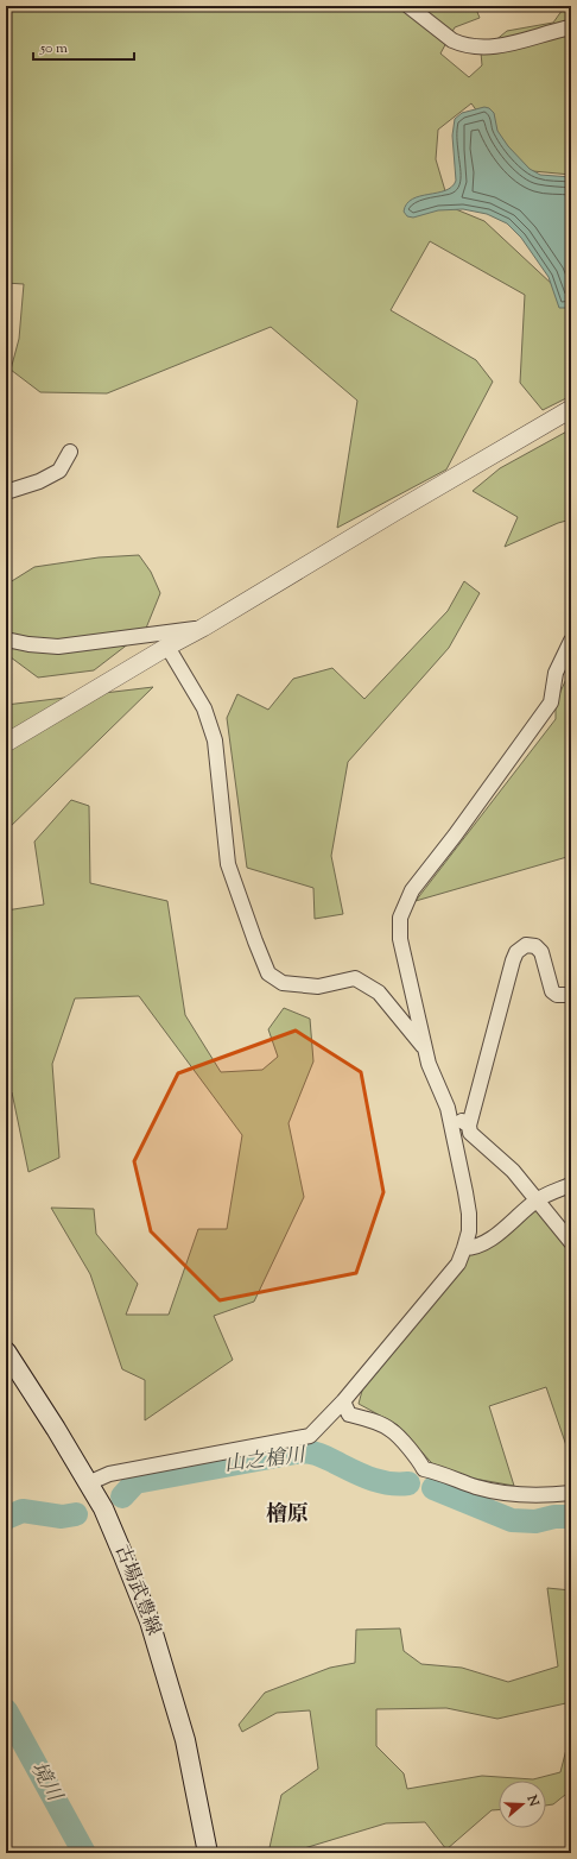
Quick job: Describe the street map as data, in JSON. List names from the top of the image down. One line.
{"streets":{"main road":["古場武豊線"]},"districts":["檜原"],"water":["山之槍川","境川"],"scale_bar":"50 m","north":"right"}
